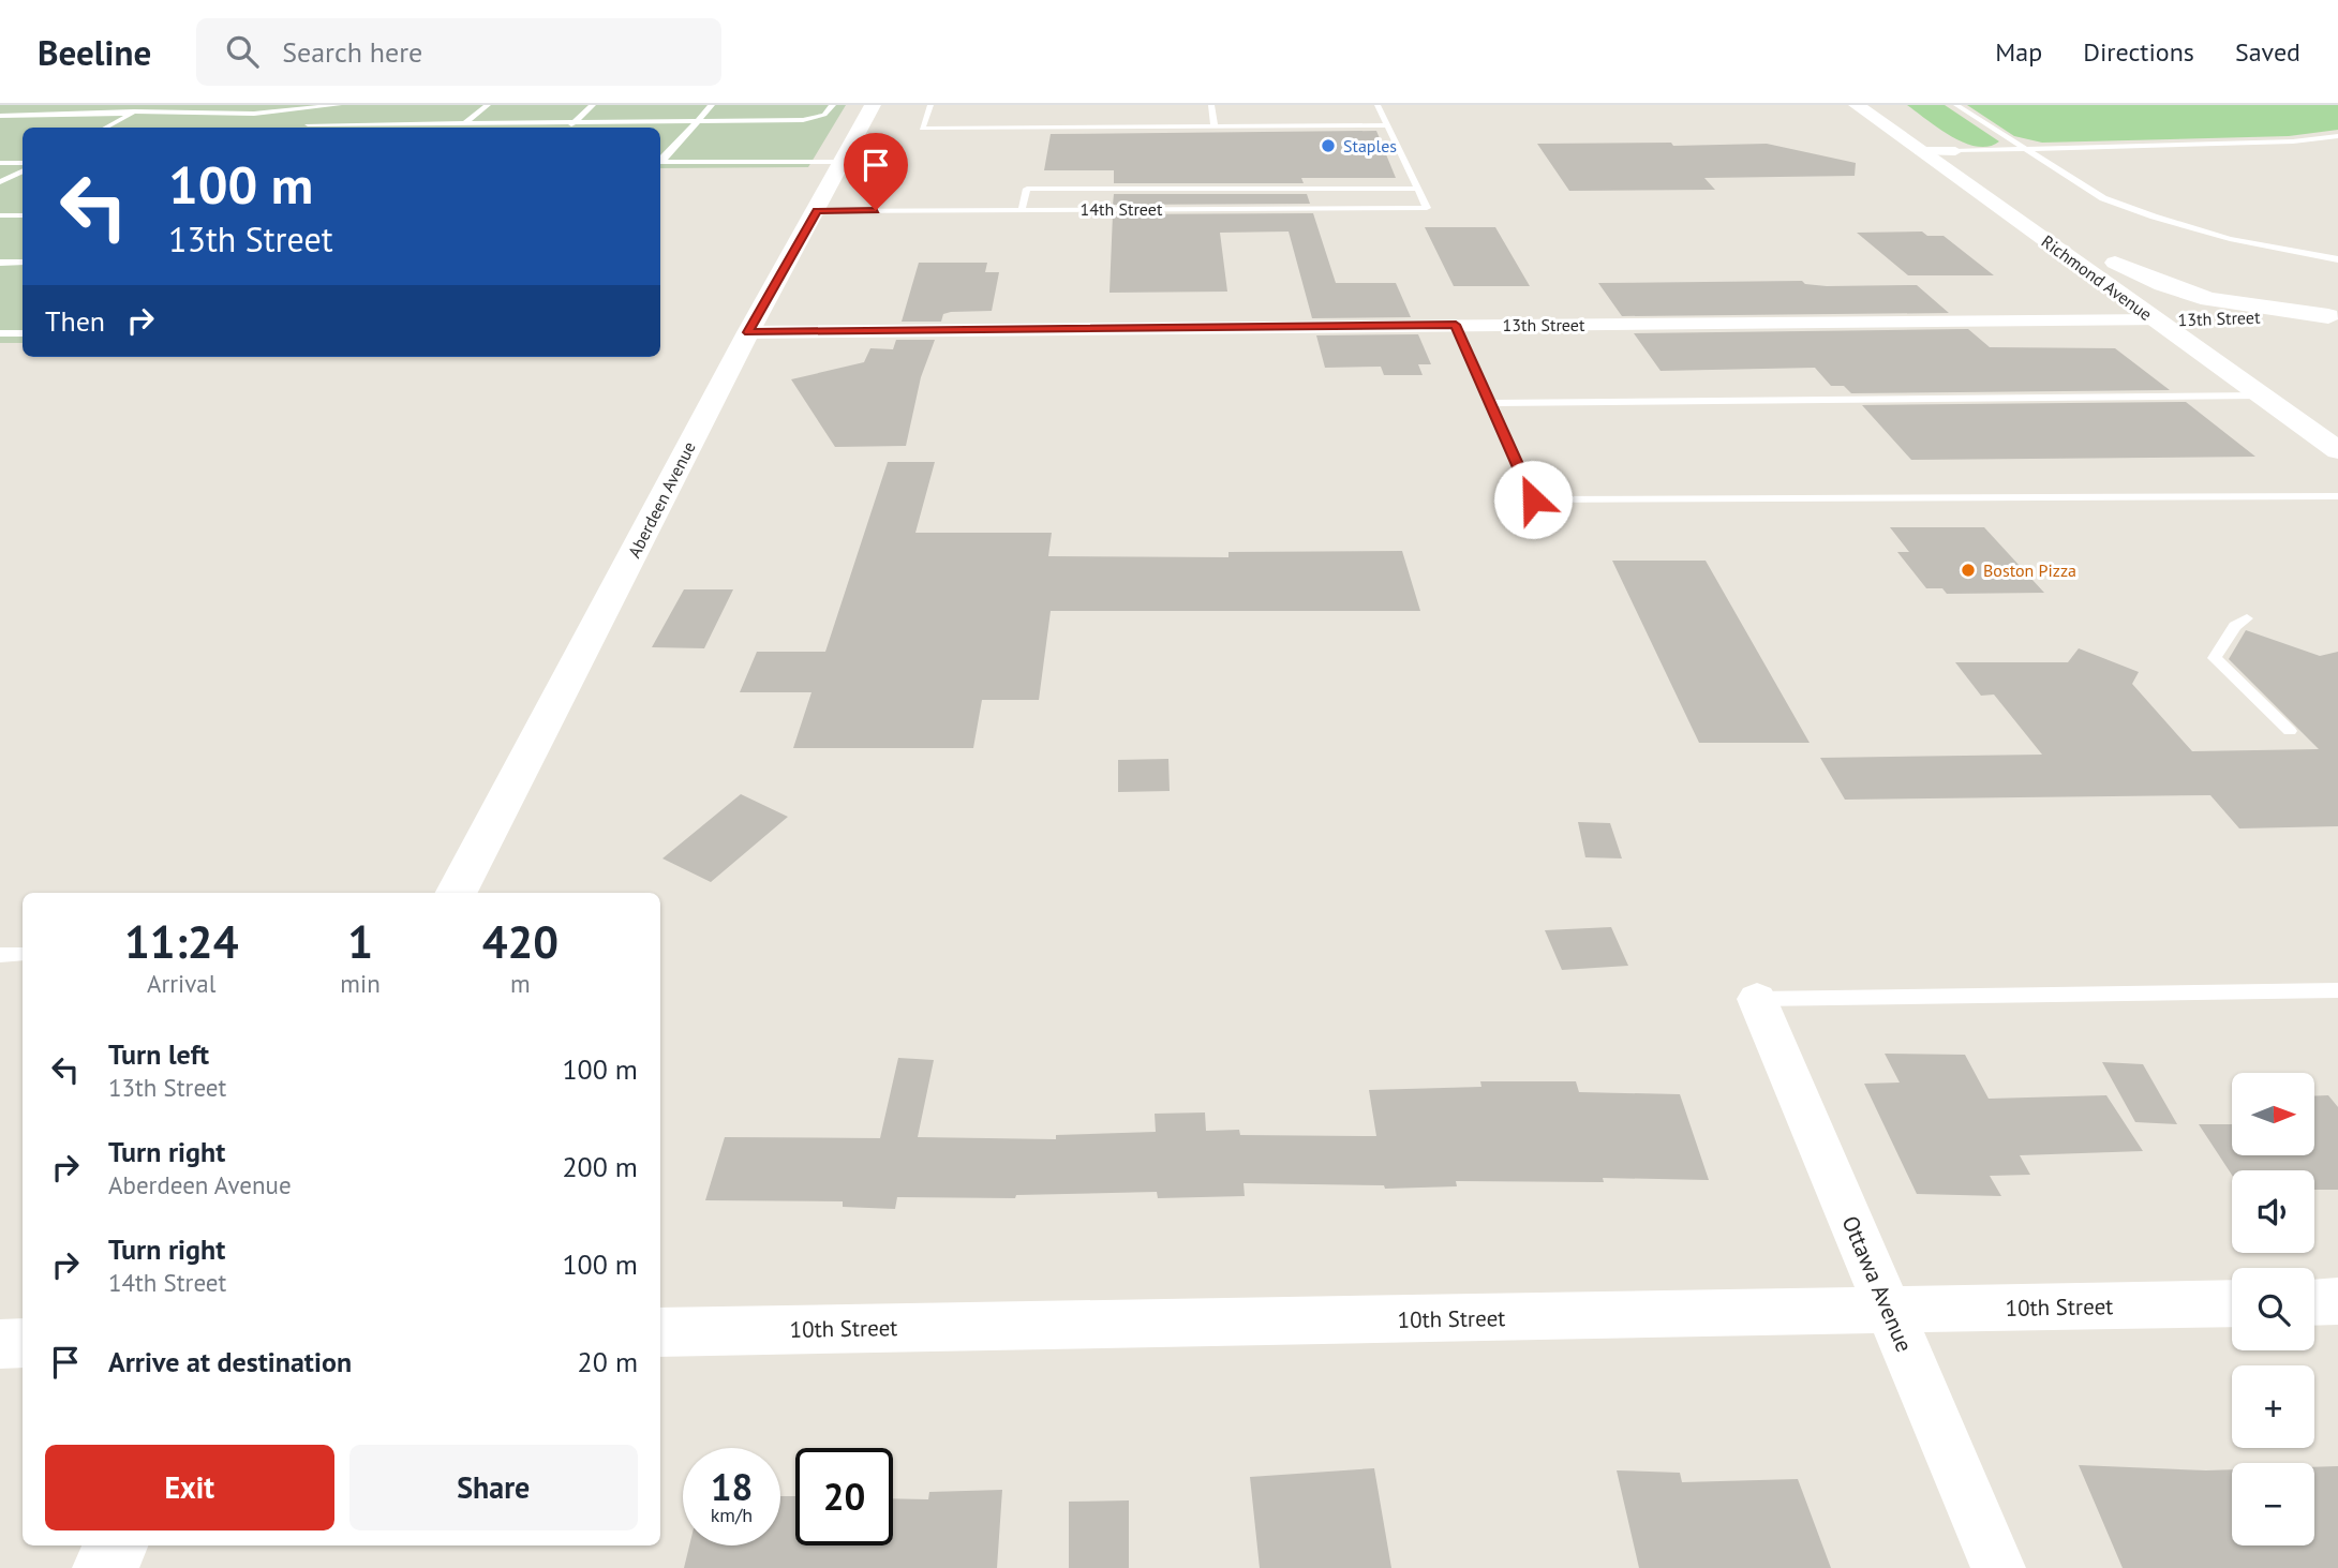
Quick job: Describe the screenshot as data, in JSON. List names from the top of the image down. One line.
{"streets":{"street":["Richmond Avenue","13th Street","Aberdeen Avenue","Ottawa Avenue","10th Street"],"lane":["14th Street"]},"crossings":[["14th Street","Aberdeen Avenue"],["Richmond Avenue","13th Street"],["13th Street","Aberdeen Avenue"],["Ottawa Avenue","10th Street"]],"places":["Staples","Boston Pizza"],"north":"right","page":{"header":"Beeline","search":"Search here","nav":["Map","Directions","Saved"],"turn":["100 m","13th Street"],"then":"Then","eta":["11:24","Arrival","1","min","420","m"],"list":[{"name":"Turn left","note":"13th Street","value":"100 m"},{"name":"Turn right","note":"Aberdeen Avenue","value":"200 m"},{"name":"Turn right","note":"14th Street","value":"100 m"},{"name":"Arrive at destination","value":"20 m"}],"map_buttons":["+","−"],"buttons":["Exit","Share"],"speed":"18 km/h","limit":"20"}}
